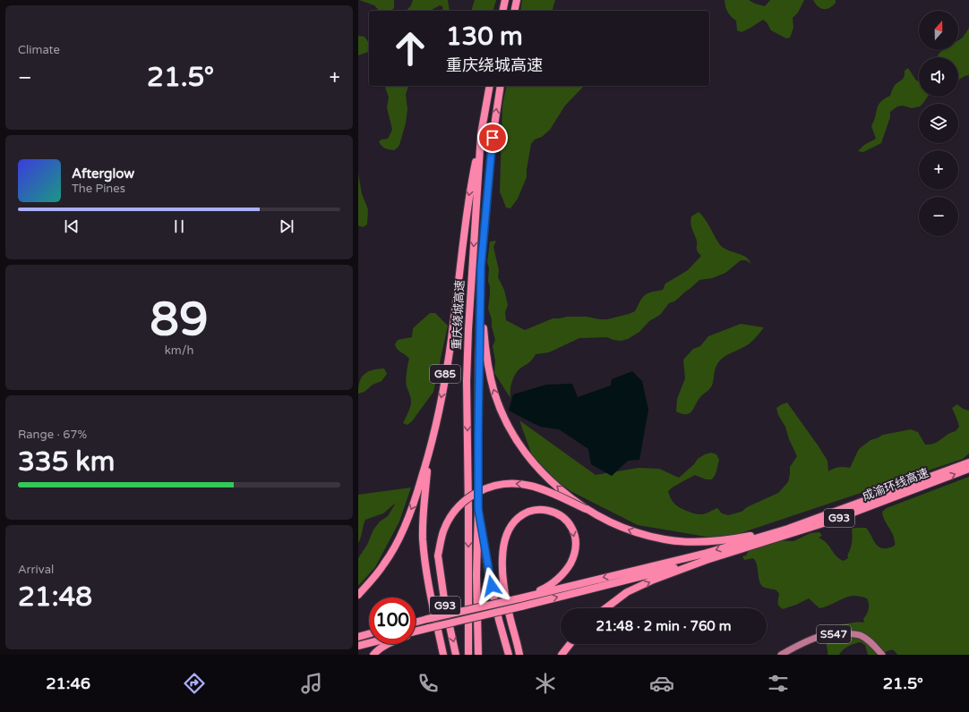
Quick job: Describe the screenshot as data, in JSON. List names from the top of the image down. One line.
{"streets":{"highway":["重庆绕城高速","G85","成渝环线高速","G93"],"main road":["S547"]},"crossings":[["重庆绕城高速","G85"],["成渝环线高速","G93"]],"north":"top","page":{"tile":["Climate",["89","km/h"],["Range · 67%","335 km"],["Arrival","21:48"]],"map_buttons":["+","−"],"turn":["130 m","重庆绕城高速"],"heat":["−","21.5°","+"],"song":["Afterglow","The Pines"],"limit":"100","trip":"21:48 · 2 min · 760 m","tabs":["21:46","21.5°"]}}
